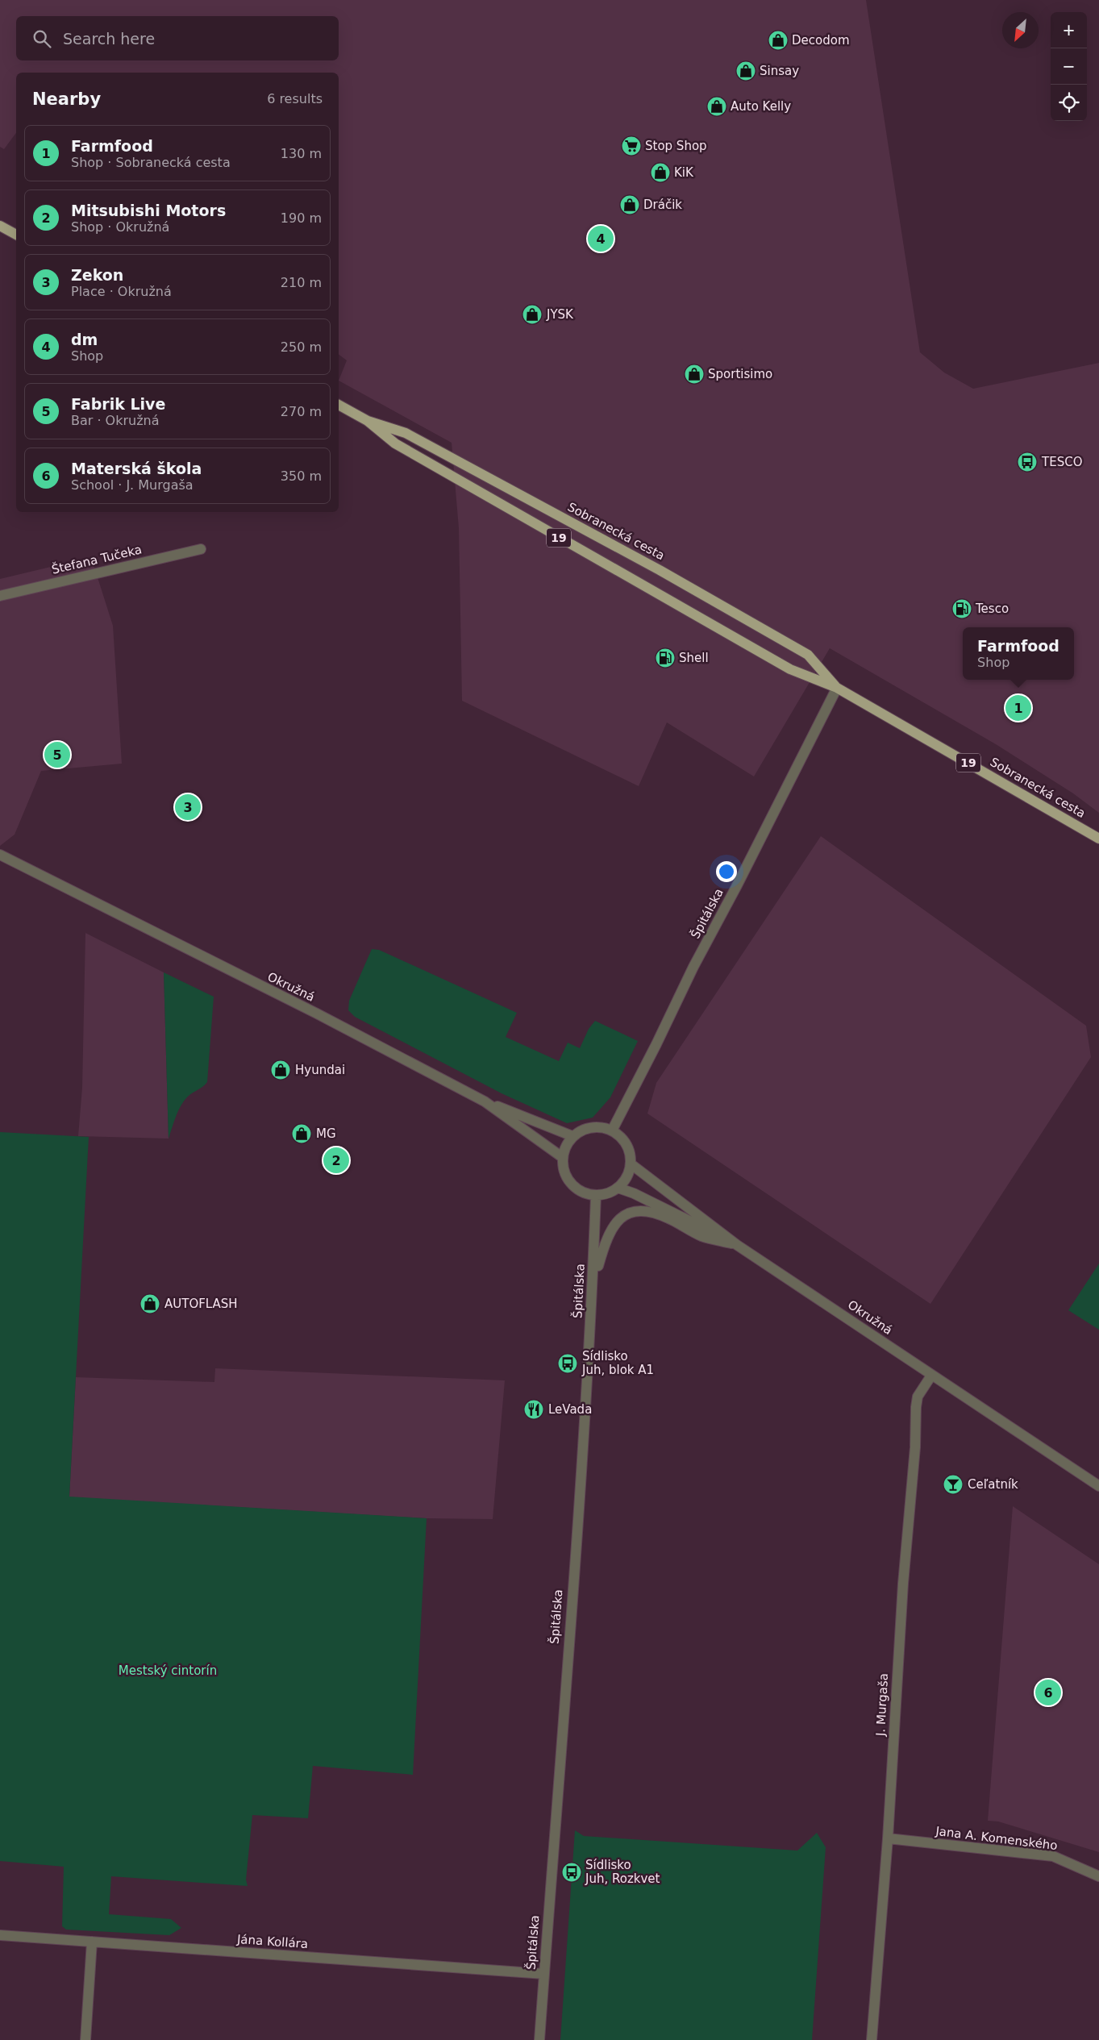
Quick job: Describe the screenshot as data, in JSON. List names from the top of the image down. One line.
{"streets":{"main road":["Sobranecká cesta","19"],"street":["Štefana Tučeka","Špitálska","Okružná","J. Murgaša","Jana A. Komenského","Jána Kollára"]},"crossings":[["Sobranecká cesta","Špitálska"],["Špitálska","Okružná"],["Špitálska","Jána Kollára"],["Okružná","J. Murgaša"],["J. Murgaša","Jana A. Komenského"]],"parks":["Mestský cintorín"],"places":{"shop":["Decodom","Sinsay","Auto Kelly","KiK","Dráčik","JYSK","Sportisimo","Hyundai","MG","AUTOFLASH"],"supermarket":["Stop Shop"],"bus stop":["TESCO","Sídlisko Juh, blok A1","Sídlisko Juh, Rozkvet"],"fuel station":["Tesco","Shell"],"restaurant":["LeVada"],"bar":["Ceľatník"]},"north":"bottom left","page":{"map_buttons":["+","−"],"search":"Search here","heading":["Nearby","6 results"],"list":[{"mark":"1","name":"Farmfood","note":"Shop · Sobranecká cesta","value":"130 m"},{"mark":"2","name":"Mitsubishi Motors","note":"Shop · Okružná","value":"190 m"},{"mark":"3","name":"Zekon","note":"Place · Okružná","value":"210 m"},{"mark":"4","name":"dm","note":"Shop","value":"250 m"},{"mark":"5","name":"Fabrik Live","note":"Bar · Okružná","value":"270 m"},{"mark":"6","name":"Materská škola","note":"School · J. Murgaša","value":"350 m"}],"pins":["4","1","5","3","2","6"],"popup":["Farmfood","Shop"]}}
